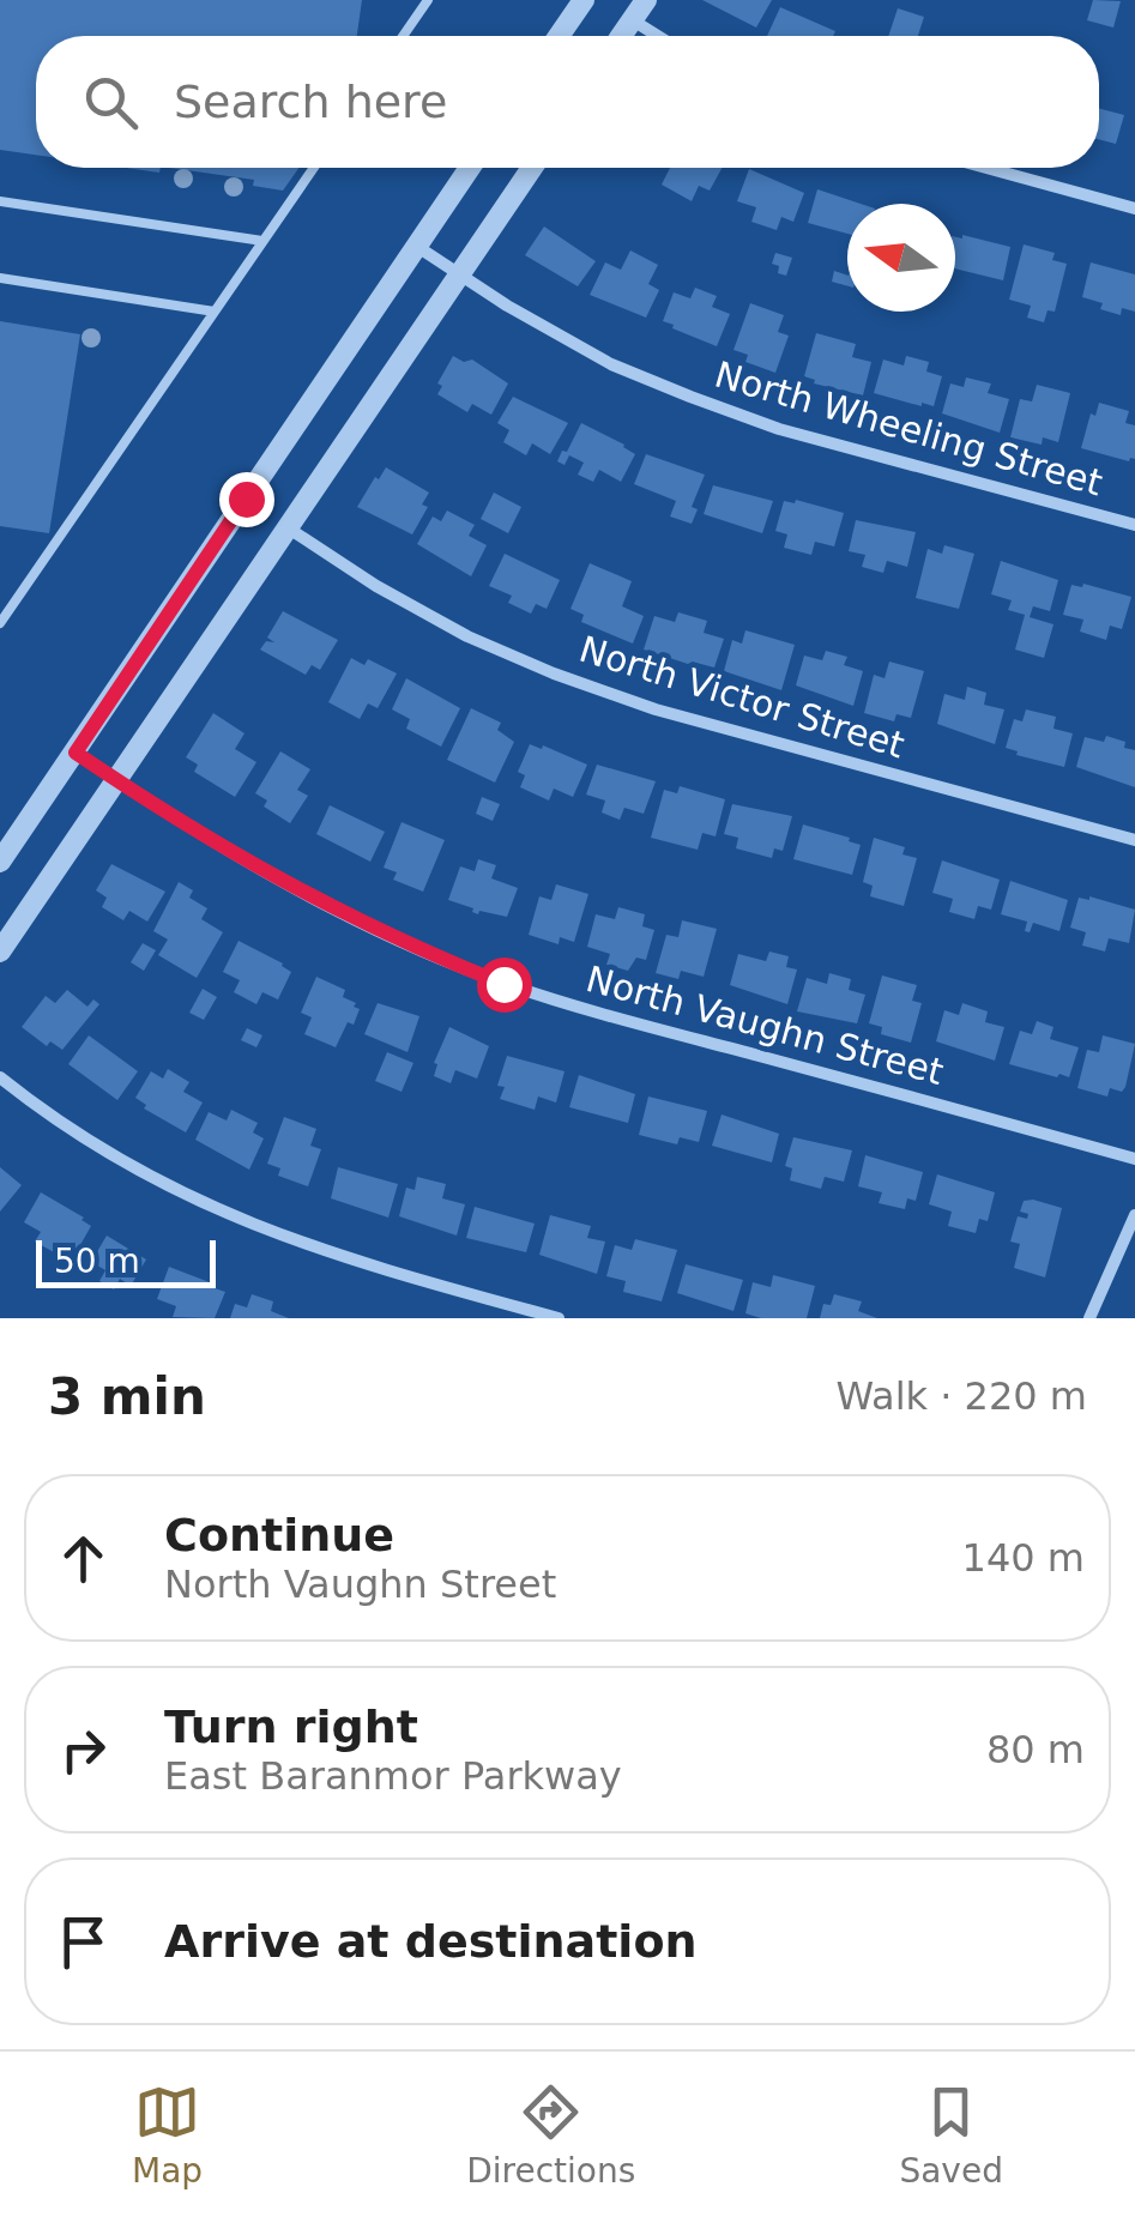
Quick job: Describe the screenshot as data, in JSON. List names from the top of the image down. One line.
{"streets":{"street":["North Wheeling Street","North Victor Street","North Vaughn Street"]},"scale_bar":"50 m","north":"left","page":{"search":"Search here","scale":"50 m","heading":["3 min","Walk · 220 m"],"list":[["Continue","North Vaughn Street","140 m"],["Turn right","East Baranmor Parkway","80 m"],"Arrive at destination"],"nav":["Map","Directions","Saved"]}}
